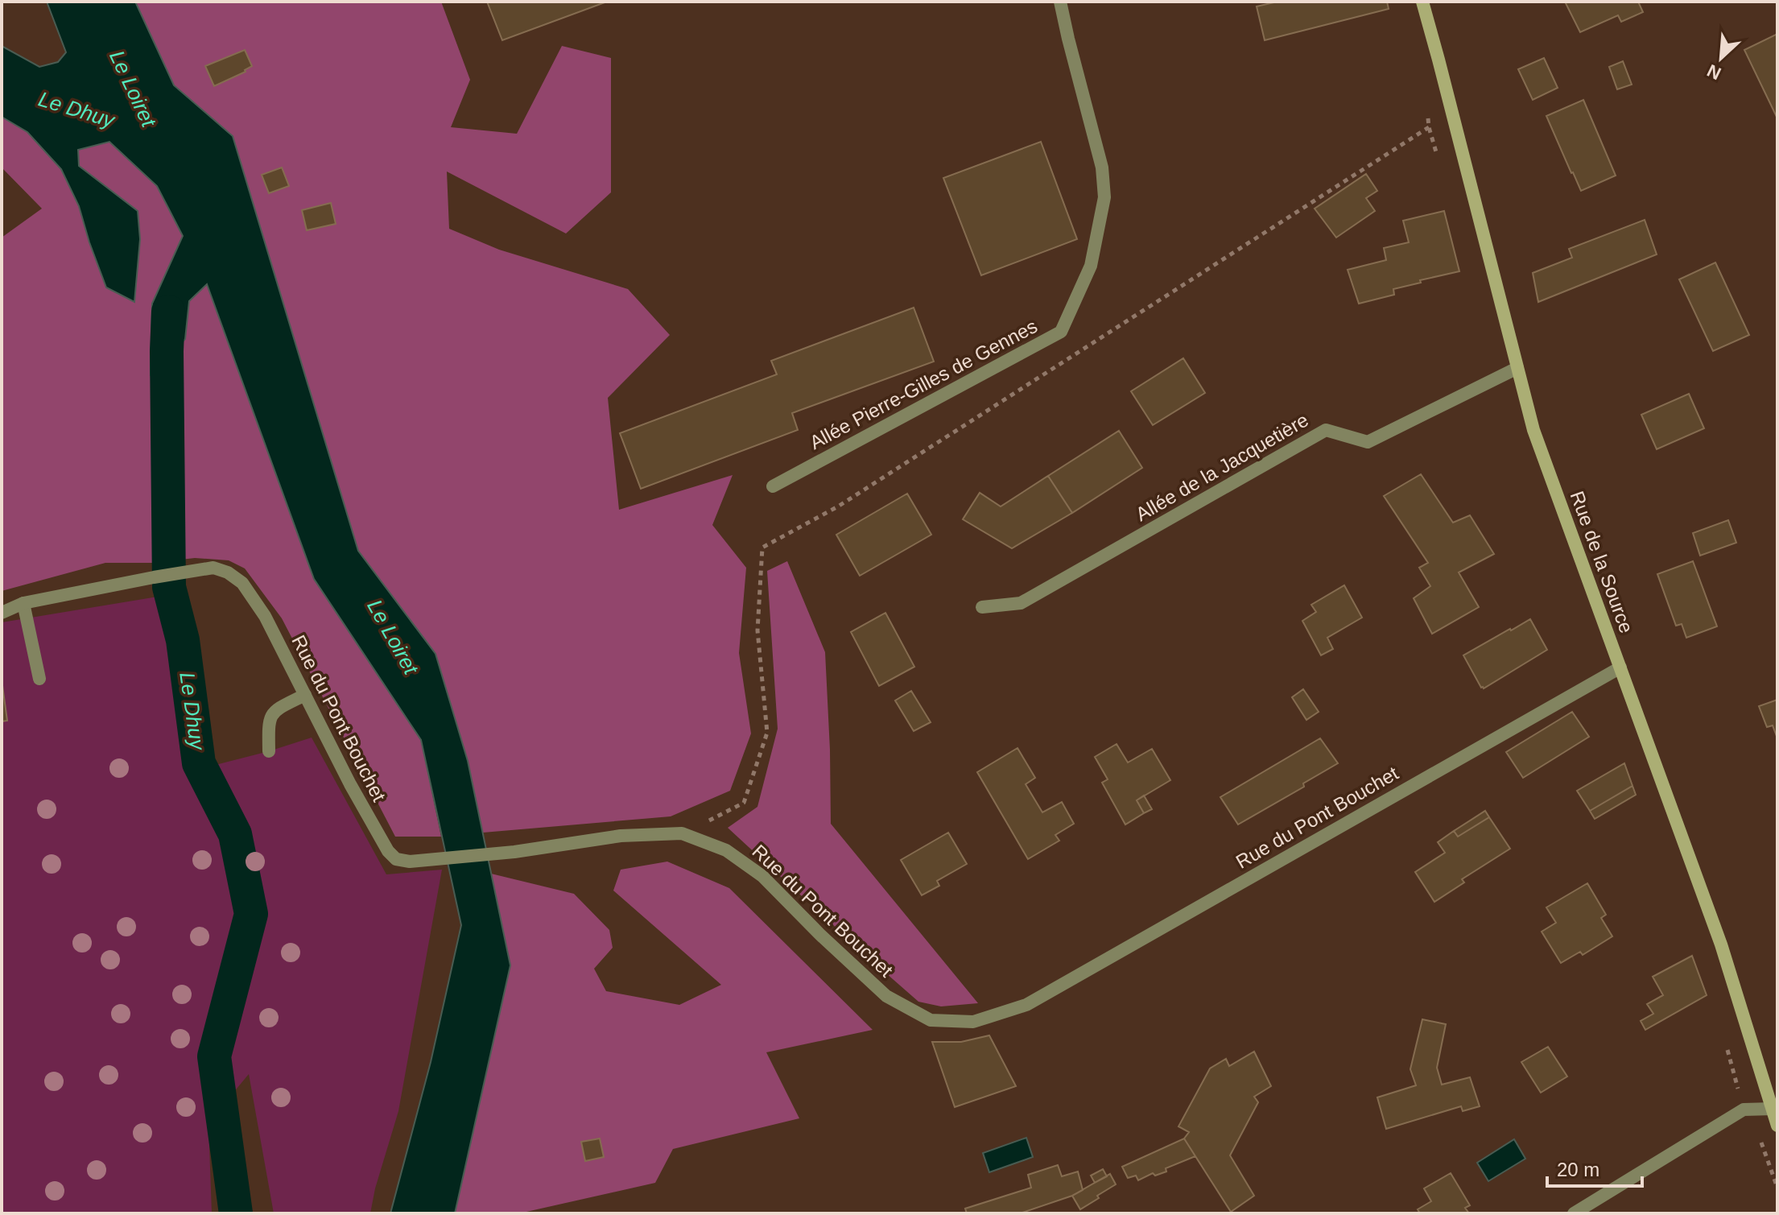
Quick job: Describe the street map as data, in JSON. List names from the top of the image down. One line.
{"streets":{"main road":["Rue de la Source"],"street":["Allée Pierre-Gilles de Gennes","Allée de la Jacquetière","Rue du Pont Bouchet"]},"crossings":[["Allée de la Jacquetière","Rue de la Source"],["Rue de la Source","Rue du Pont Bouchet"]],"water":["Le Loiret","Le Dhuy"],"scale_bar":"20 m","north":"bottom left"}
